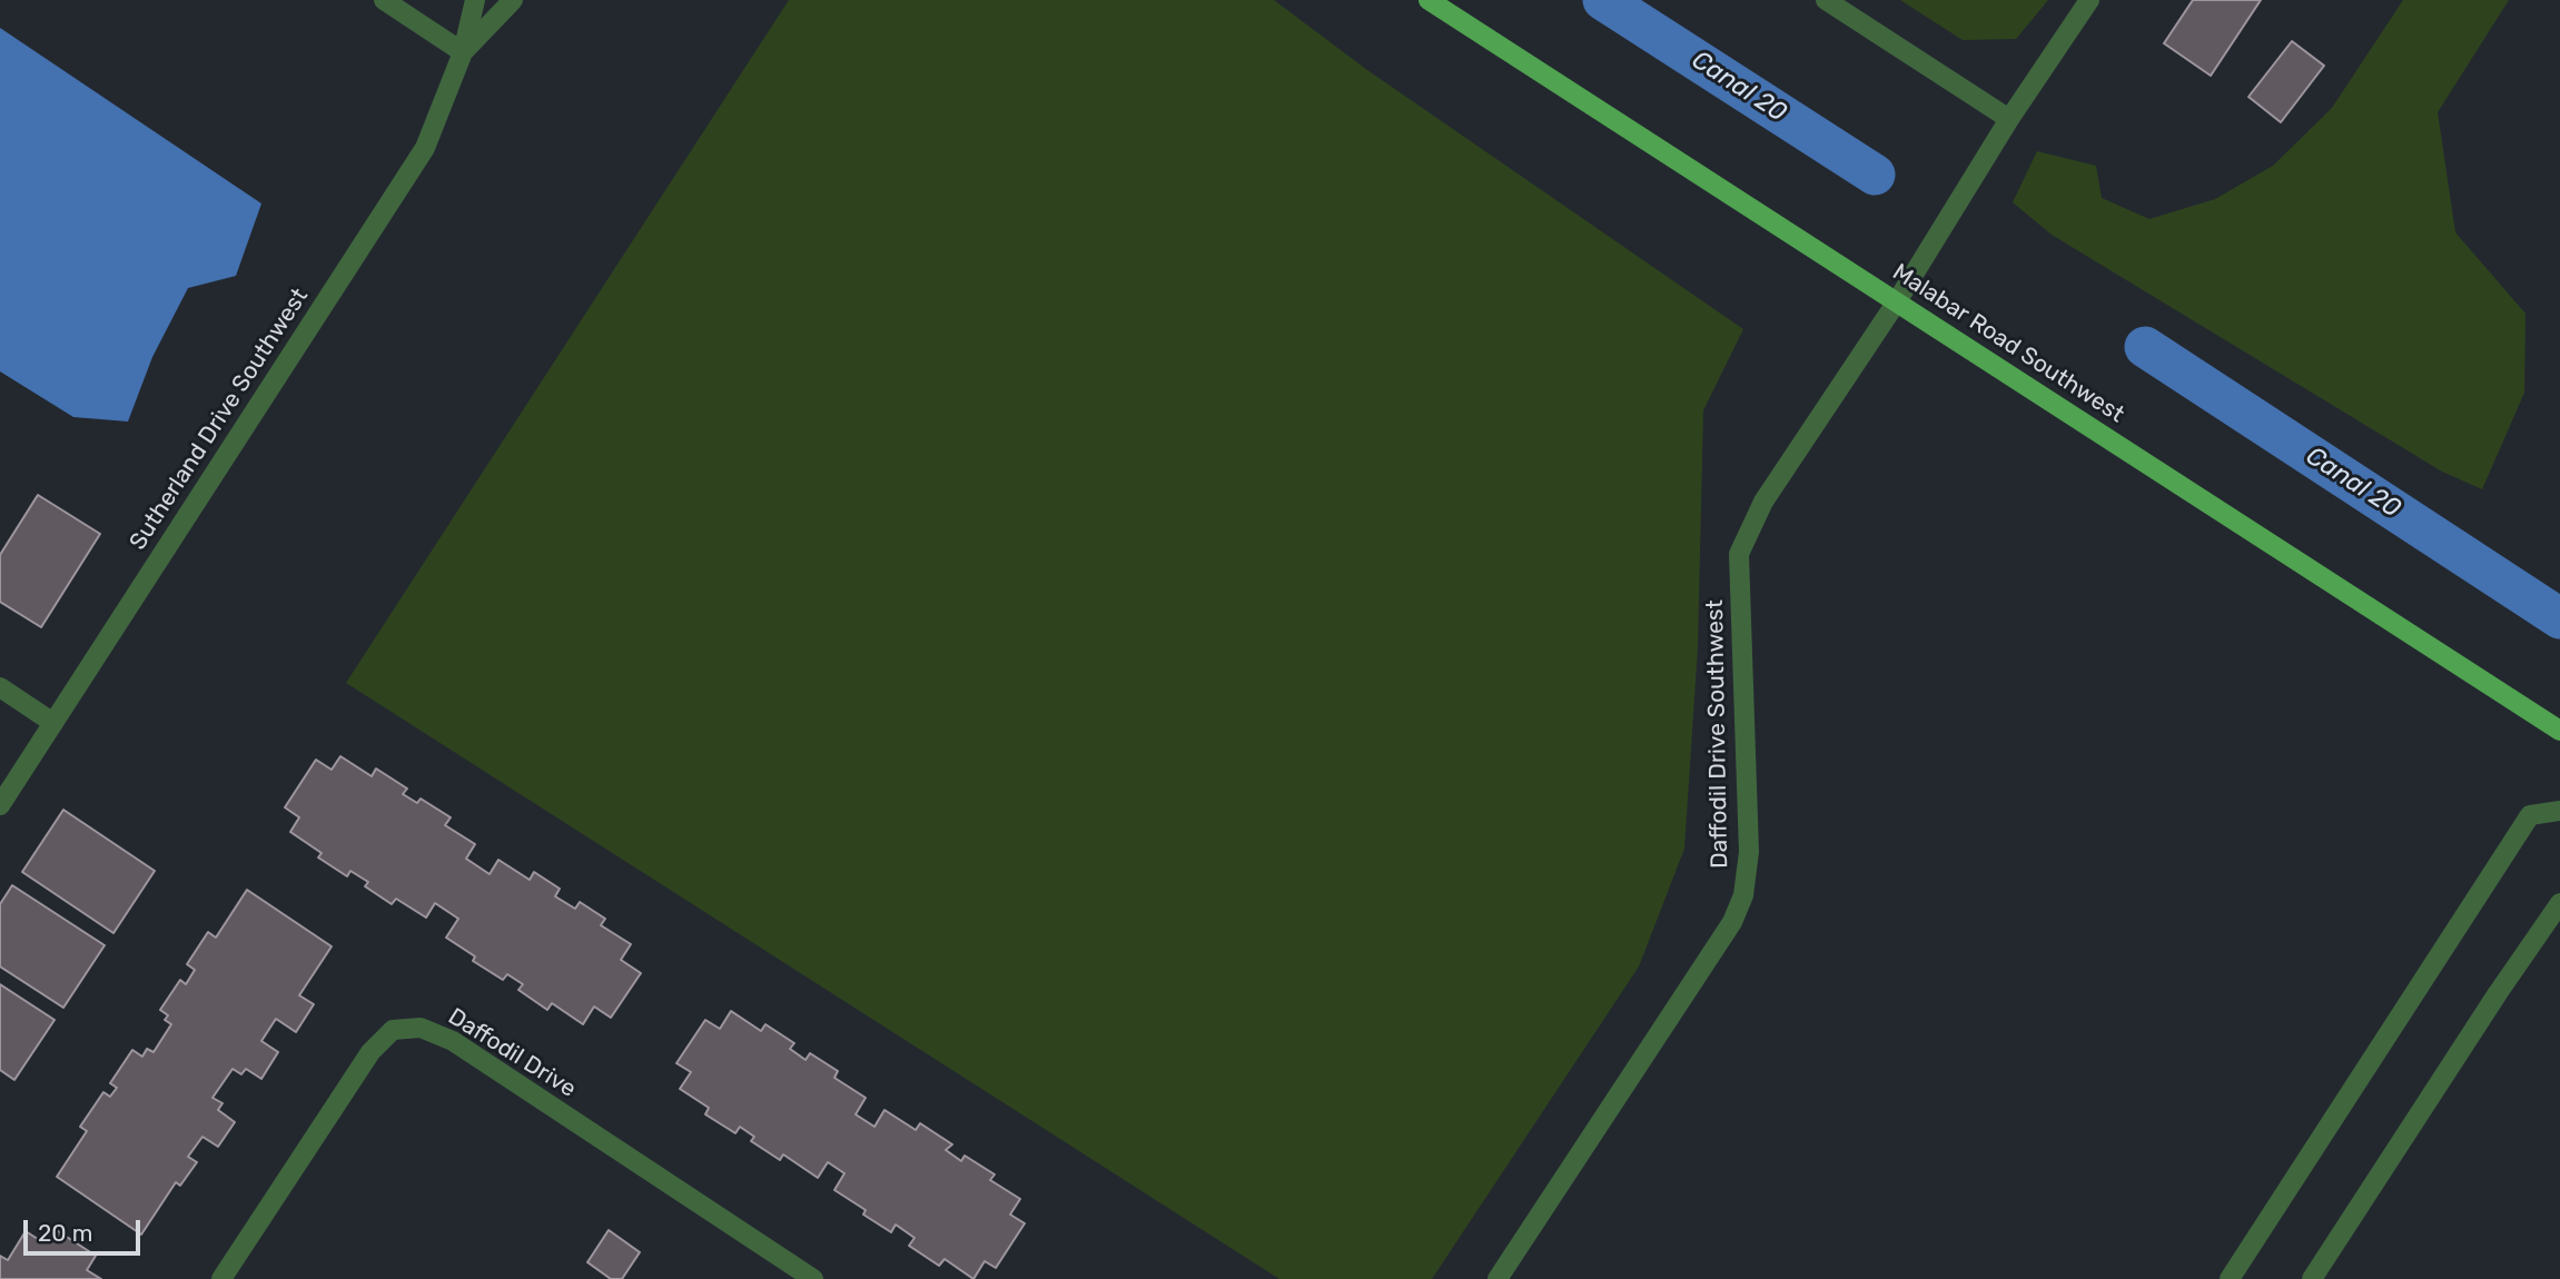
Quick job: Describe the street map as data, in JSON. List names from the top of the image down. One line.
{"streets":{"main road":["Malabar Road Southwest"],"street":["Sutherland Drive Southwest","Daffodil Drive Southwest","Daffodil Drive"]},"crossings":[["Malabar Road Southwest","Daffodil Drive Southwest"]],"water":["Canal 20"],"scale_bar":"20 m"}
